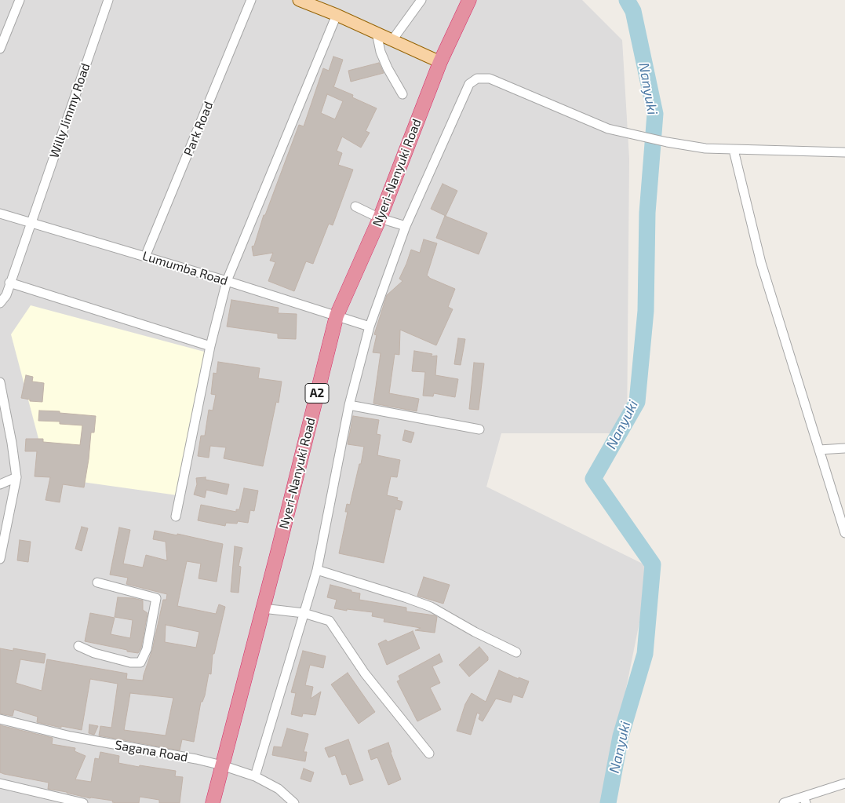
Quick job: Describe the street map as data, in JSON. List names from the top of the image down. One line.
{"streets":{"highway":["Nyeri-Nanyuki Road","A2"],"street":["Willy Jimmy Road","Park Road","Lumumba Road","Sagana Road"]},"crossings":[["Willy Jimmy Road","Lumumba Road"],["Park Road","Lumumba Road"],["Nyeri-Nanyuki Road","Lumumba Road"],["Nyeri-Nanyuki Road","Sagana Road"]],"water":["Nanyuki"]}
